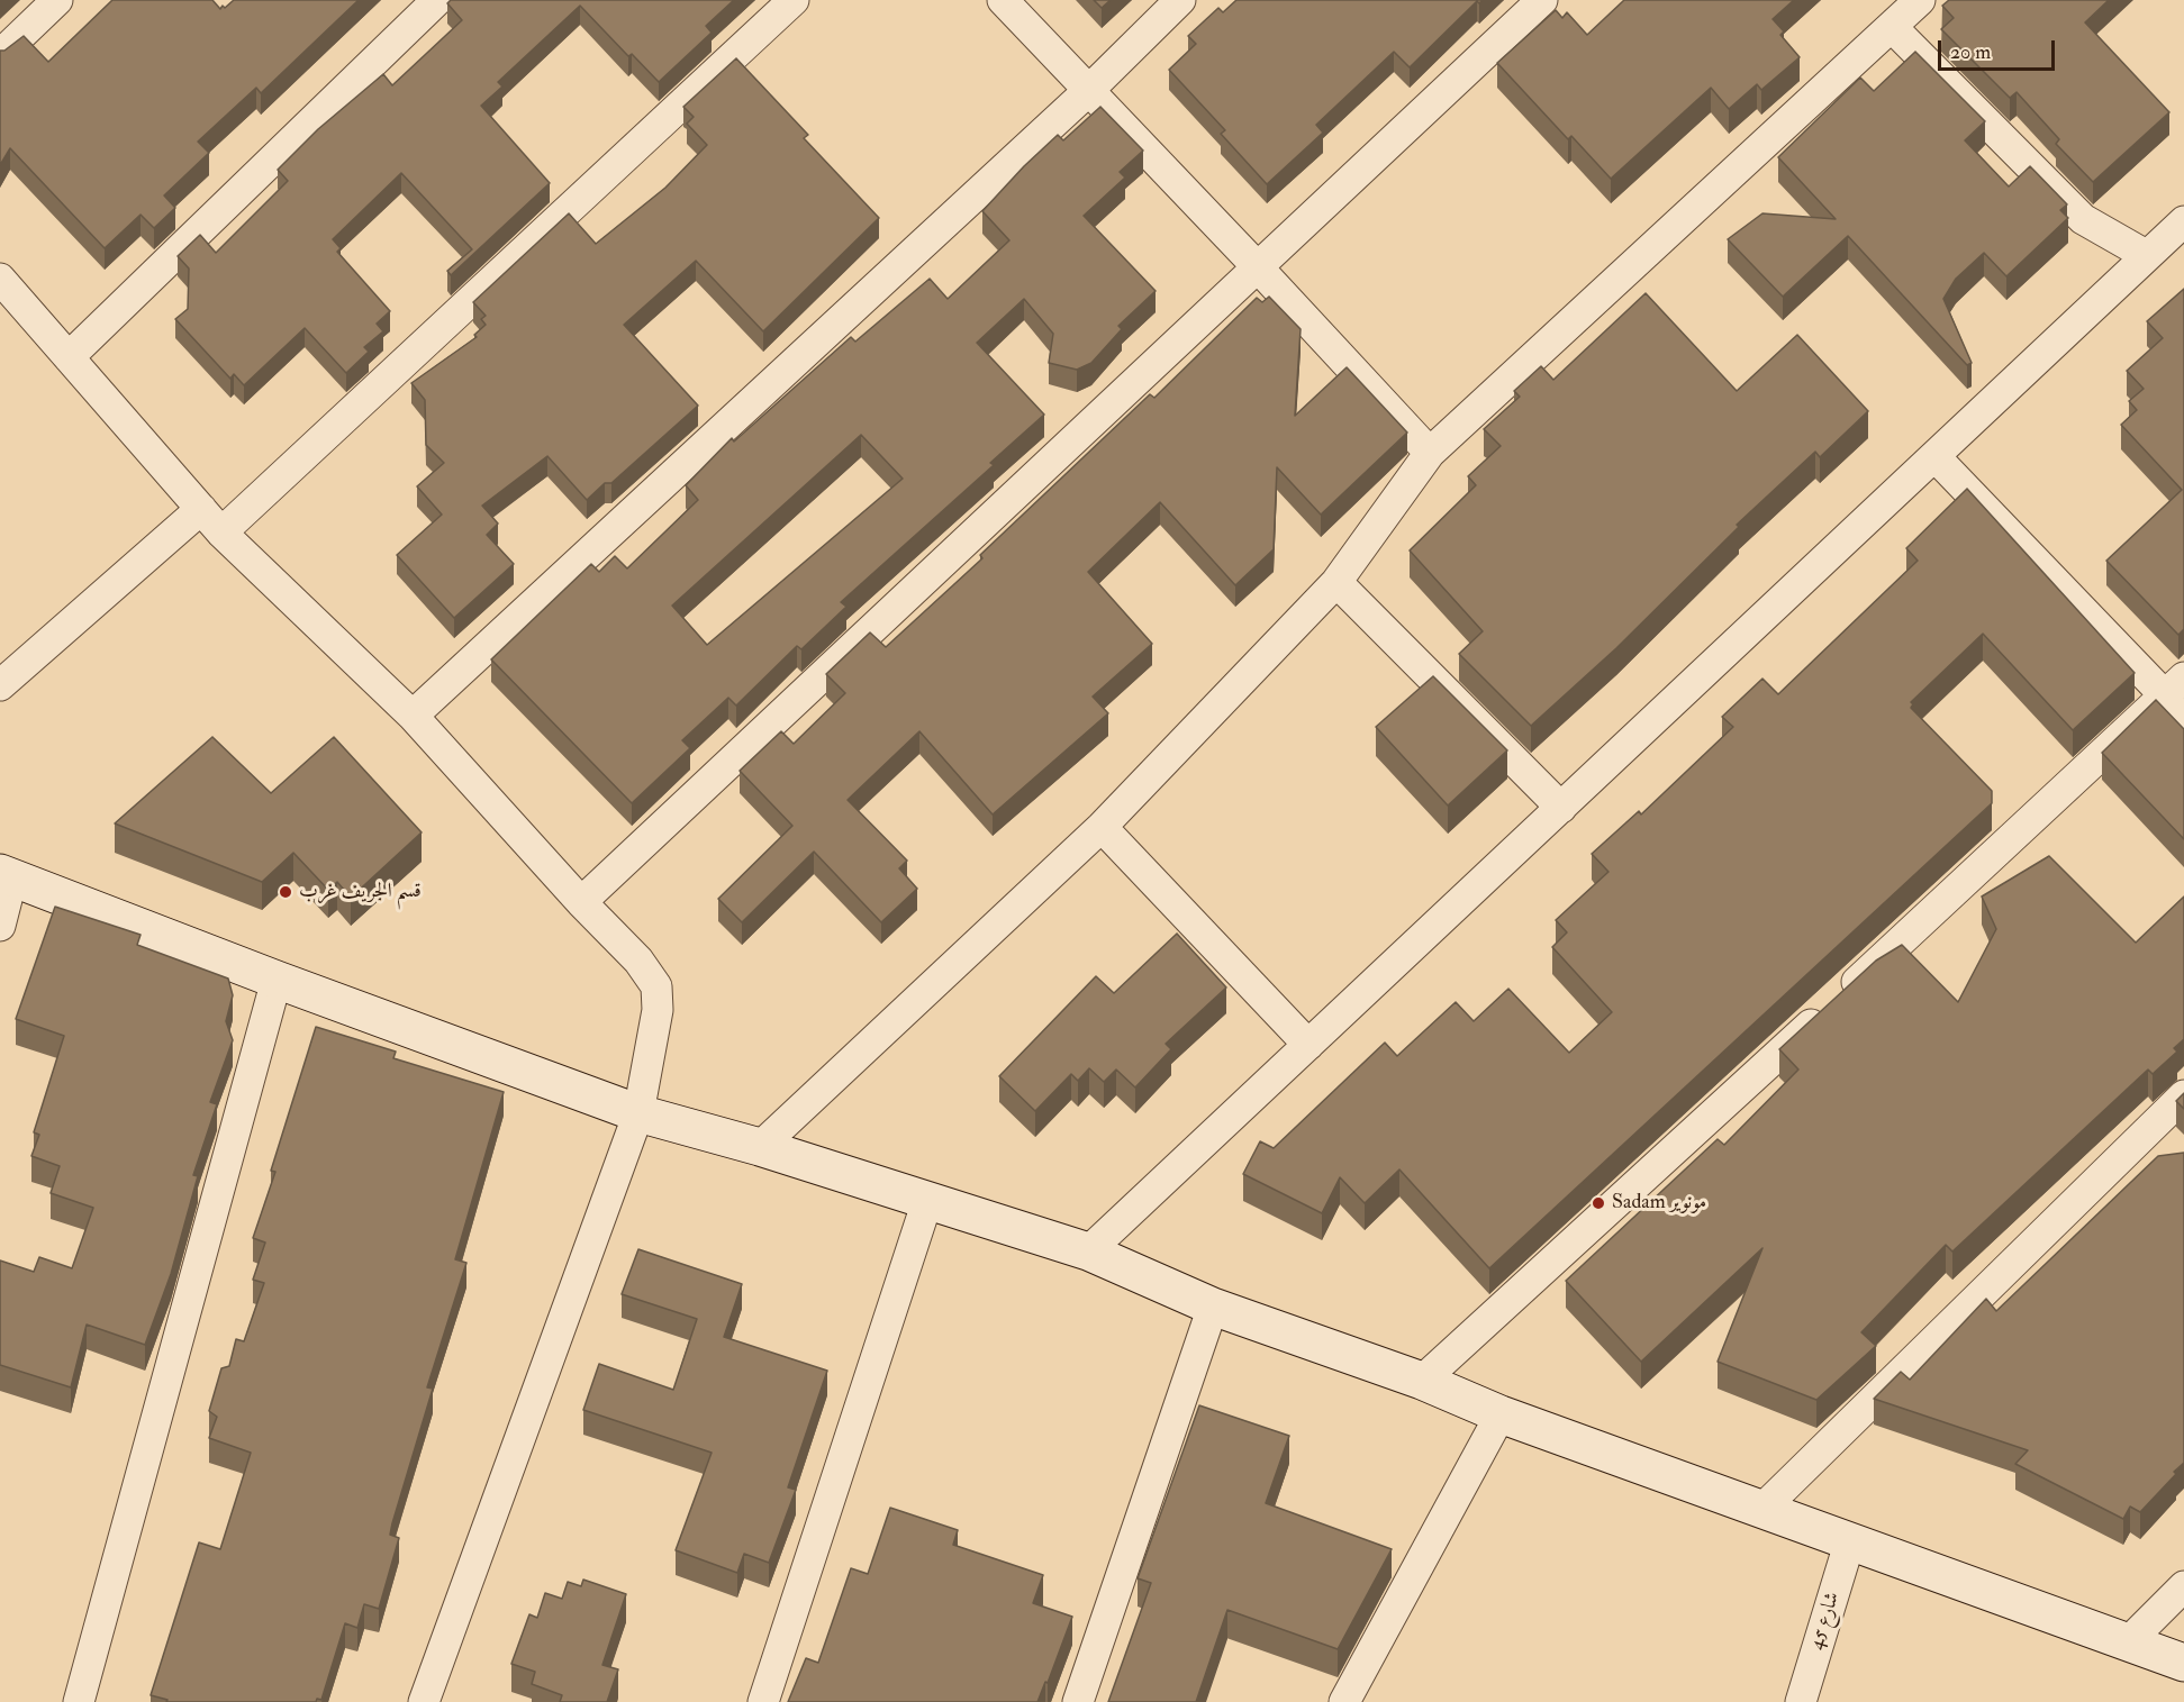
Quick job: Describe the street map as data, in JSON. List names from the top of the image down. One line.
{"streets":{"street":["شارع 45"]},"places":["قسم الجريف غرب","Sadam مونوير"],"scale_bar":"20 m"}
